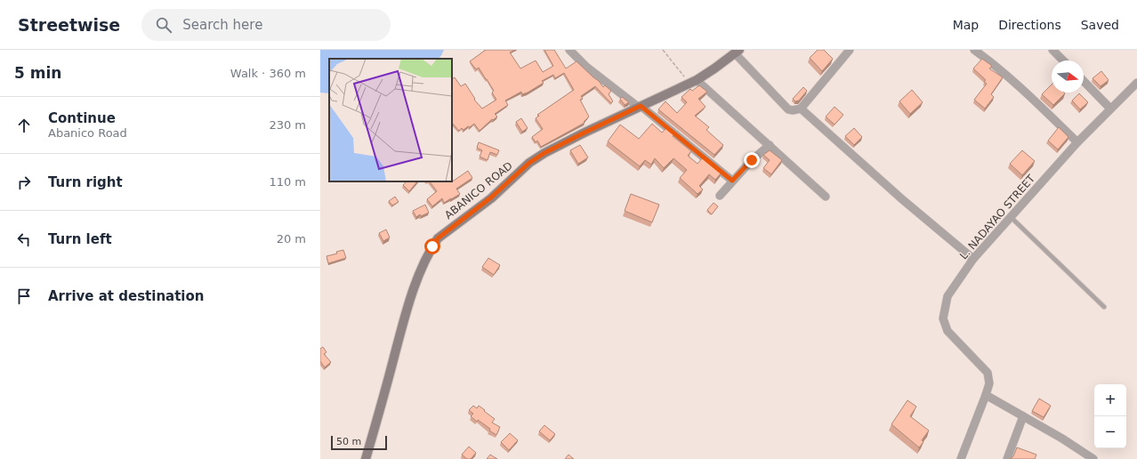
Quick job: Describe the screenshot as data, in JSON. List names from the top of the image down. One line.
{"streets":{"street":["ABANICO ROAD","L. NADAYAO STREET"]},"scale_bar":"50 m","north":"right","page":{"header":"Streetwise","search":"Search here","nav":["Map","Directions","Saved"],"heading":["5 min","Walk · 360 m"],"list":[["Continue","Abanico Road","230 m"],["Turn right","110 m"],["Turn left","20 m"],"Arrive at destination"],"map_buttons":["+","−"],"scale":"50 m"}}
